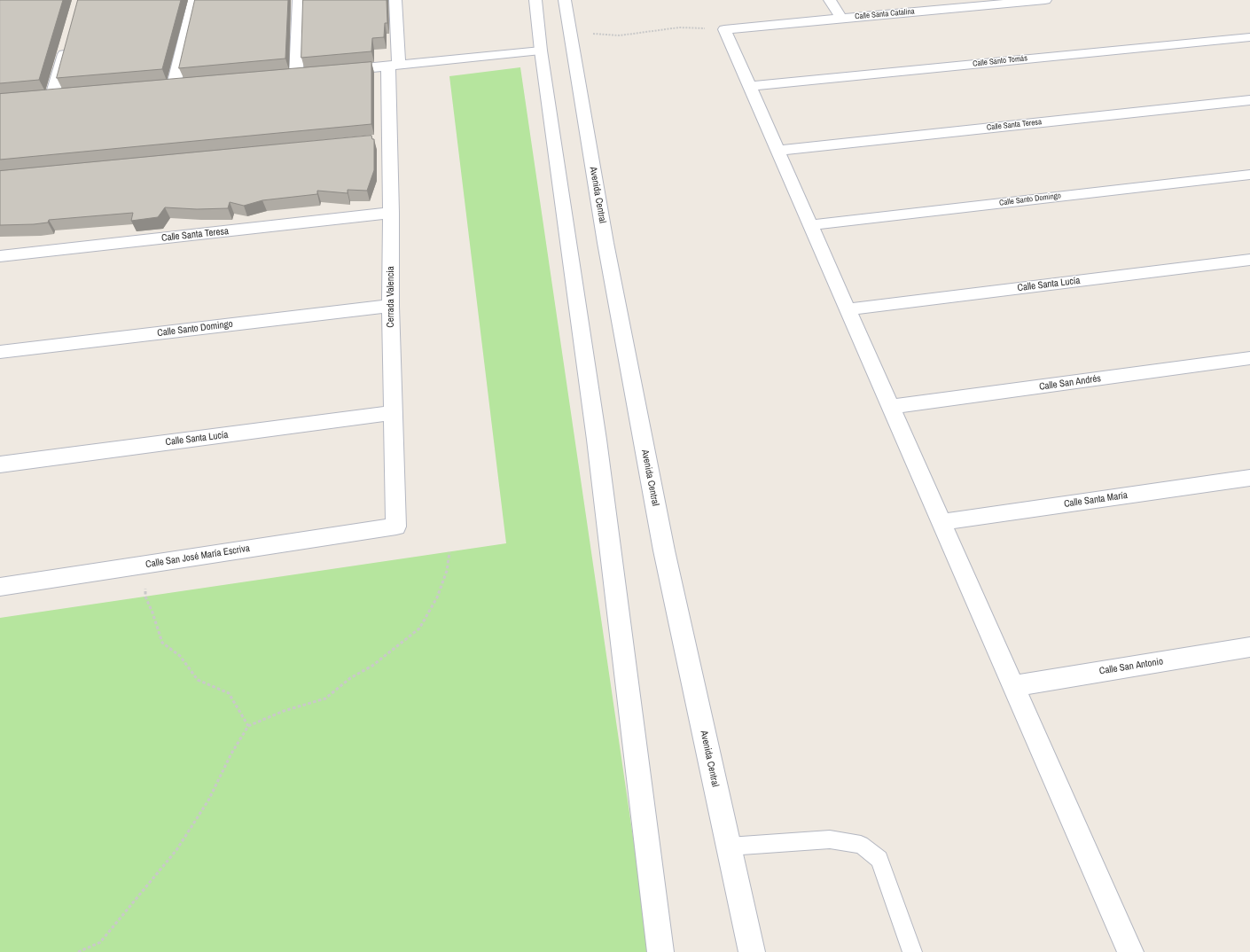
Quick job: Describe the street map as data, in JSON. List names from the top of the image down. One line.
{"streets":{"street":["Calle Santa Catalina","Calle Santo Tomás","Calle Santa Teresa","Avenida Central","Calle Santo Domingo","Calle Santa Lucía","Cerrada Valencia","Calle San Andrés","Calle Santa María","Calle San José María Escriva","Calle San Antonio"]},"crossings":[["Calle Santa Teresa","Cerrada Valencia"],["Calle Santo Domingo","Cerrada Valencia"],["Calle Santa Lucía","Cerrada Valencia"],["Cerrada Valencia","Calle San José María Escriva"]]}
